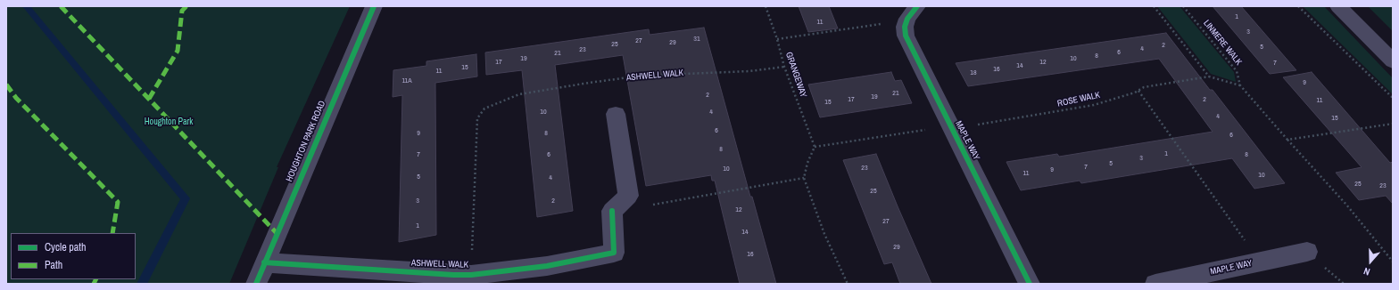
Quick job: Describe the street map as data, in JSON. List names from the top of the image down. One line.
{"streets":{"street":["ASHWELL WALK","MAPLE WAY","HOUGHTON PARK ROAD"],"path":["LINMERE WALK","GRANGEWAY","ROSE WALK"]},"crossings":[["GRANGEWAY","ASHWELL WALK"],["ASHWELL WALK","HOUGHTON PARK ROAD"],["ROSE WALK","MAPLE WAY"]],"parks":["Houghton Park"],"house_numbers":["1","11","3","31","27","29","25","2","5","4","23","6","21","8","19","10","17","12","7","14","15","16","11","18","11A","9","21","2","19","17","2","11","15","10","4","4","15","6","9","8","6","8","1","7","6","8","3","5","7","23","10","9","11","10","5","4","25","23","25","3","2","12","27","1","14","29","16"],"legend":["Cycle path","Path"],"north":"bottom"}
